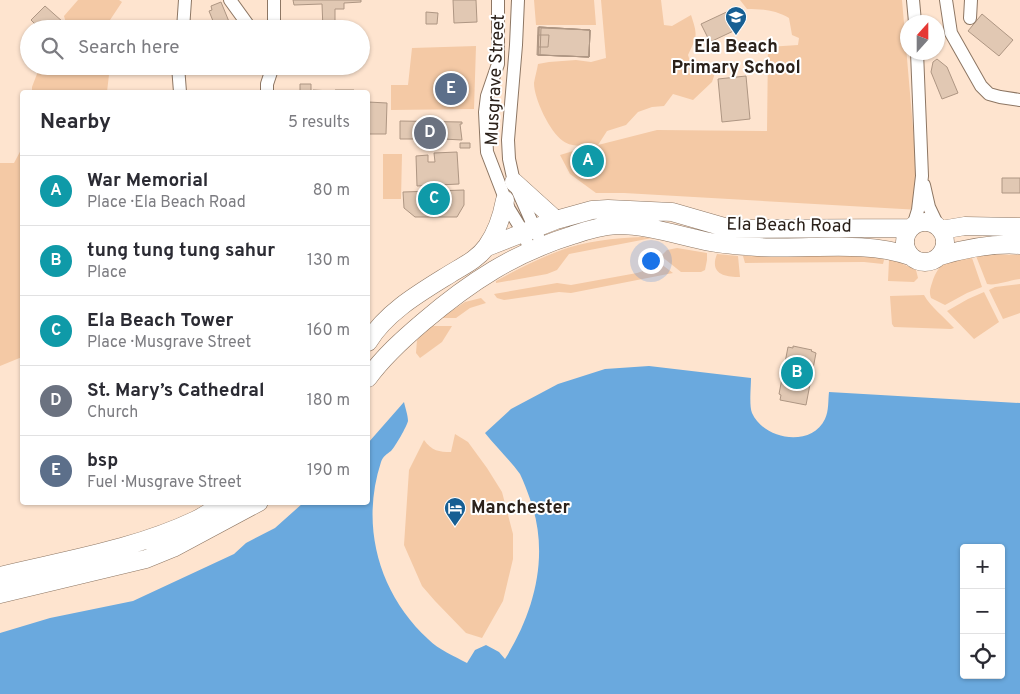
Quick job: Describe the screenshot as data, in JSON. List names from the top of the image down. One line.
{"streets":{"highway":["Ela Beach Road"],"street":["Musgrave Street"]},"crossings":[["Musgrave Street","Ela Beach Road"]],"places":{"school or university":["Ela Beach Primary School"],"hotel":["Manchester"]},"north":"top","page":{"search":"Search here","pins":["E","D","A","C","B"],"heading":["Nearby","5 results"],"list":[{"mark":"A","name":"War Memorial","note":"Place · Ela Beach Road","value":"80 m"},{"mark":"B","name":"tung tung tung sahur","note":"Place","value":"130 m"},{"mark":"C","name":"Ela Beach Tower","note":"Place · Musgrave Street","value":"160 m"},{"mark":"D","name":"St. Mary’s Cathedral","note":"Church","value":"180 m"},{"mark":"E","name":"bsp","note":"Fuel · Musgrave Street","value":"190 m"}],"map_buttons":["+","−"]}}
